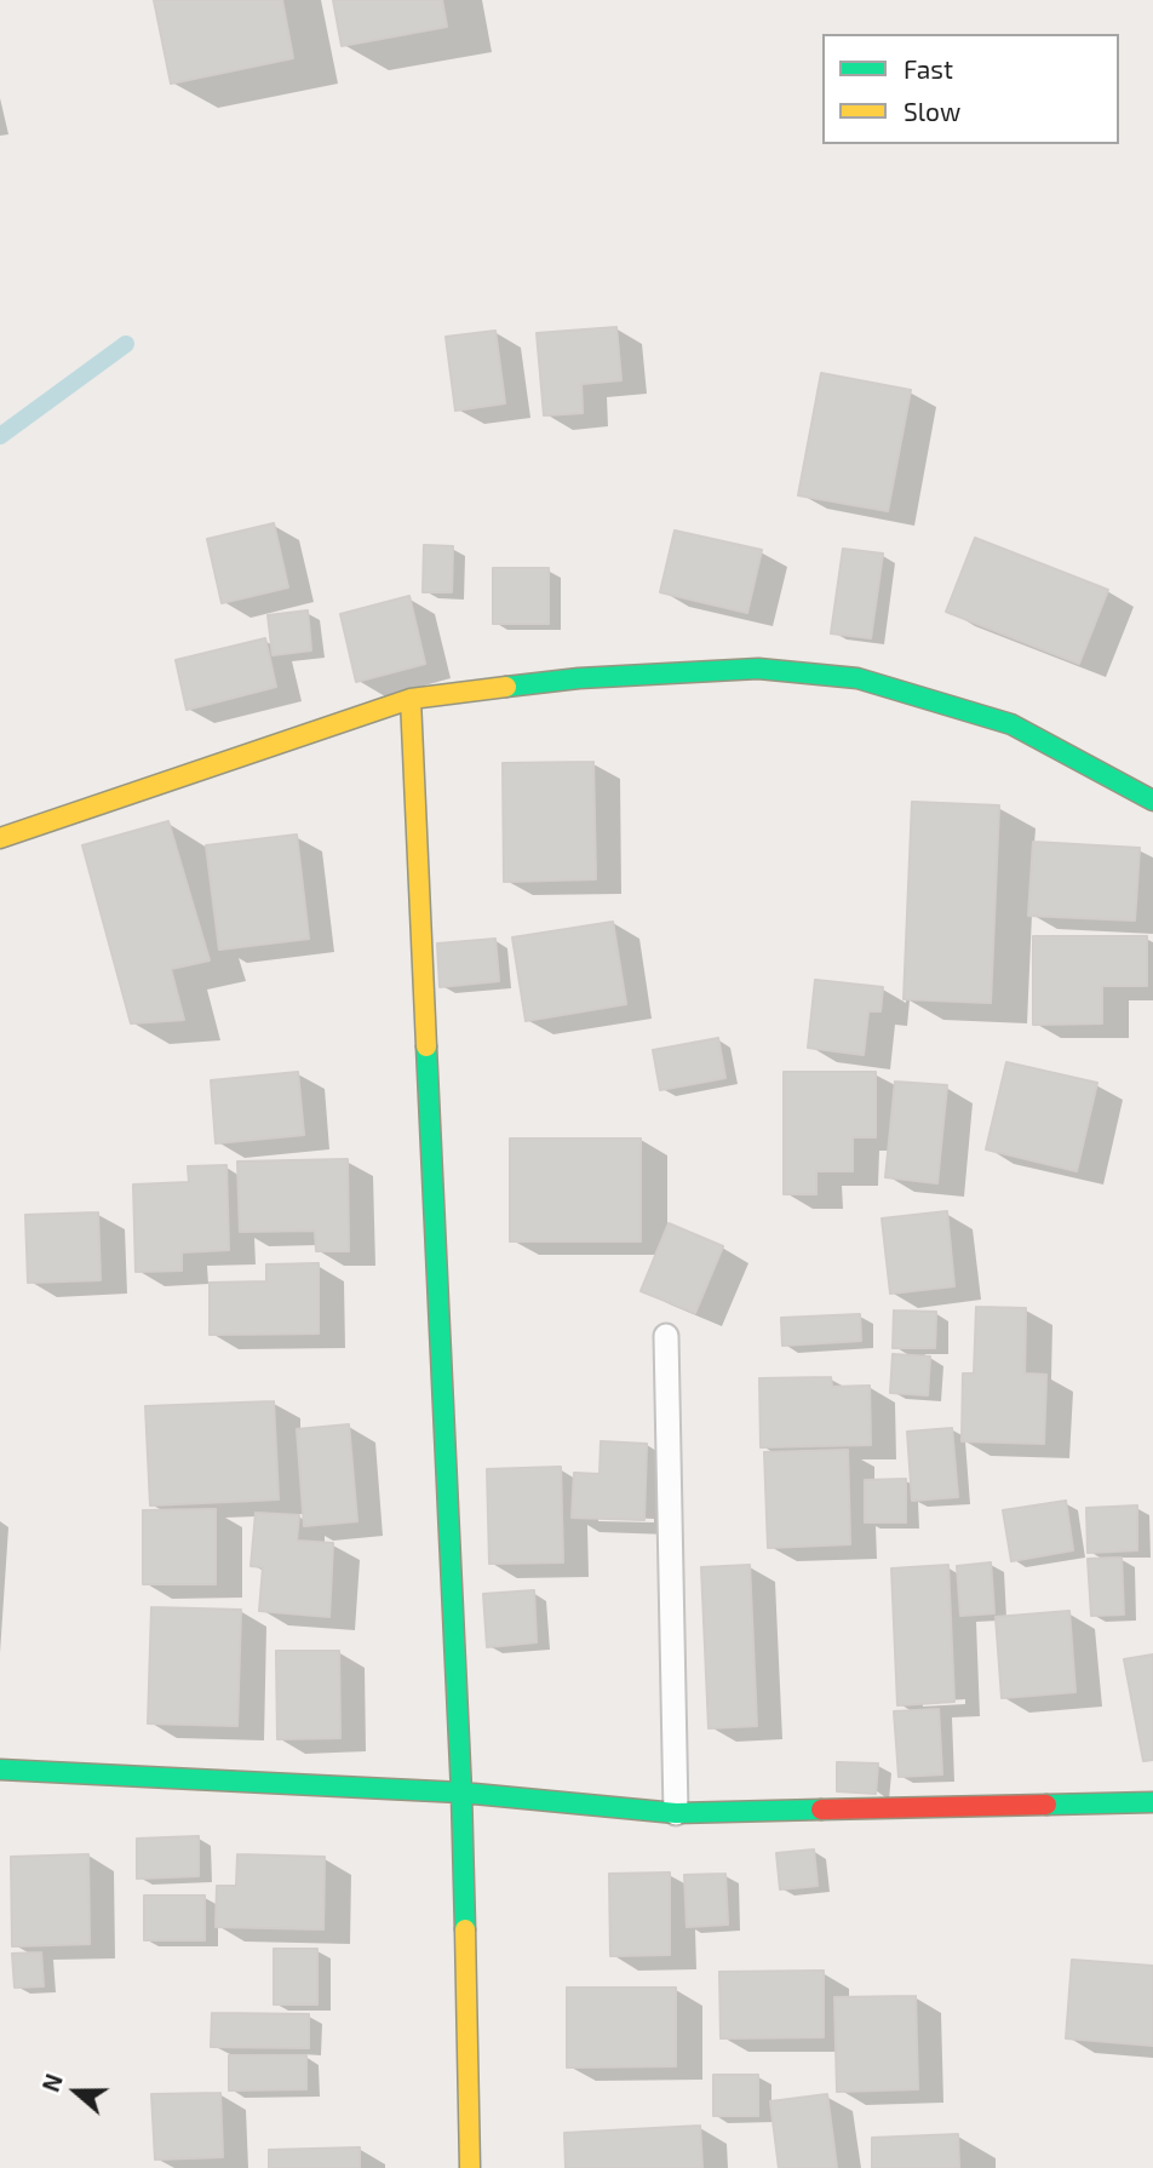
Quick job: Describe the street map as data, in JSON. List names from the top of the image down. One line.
{"legend":["Fast","Slow"],"north":"left"}
